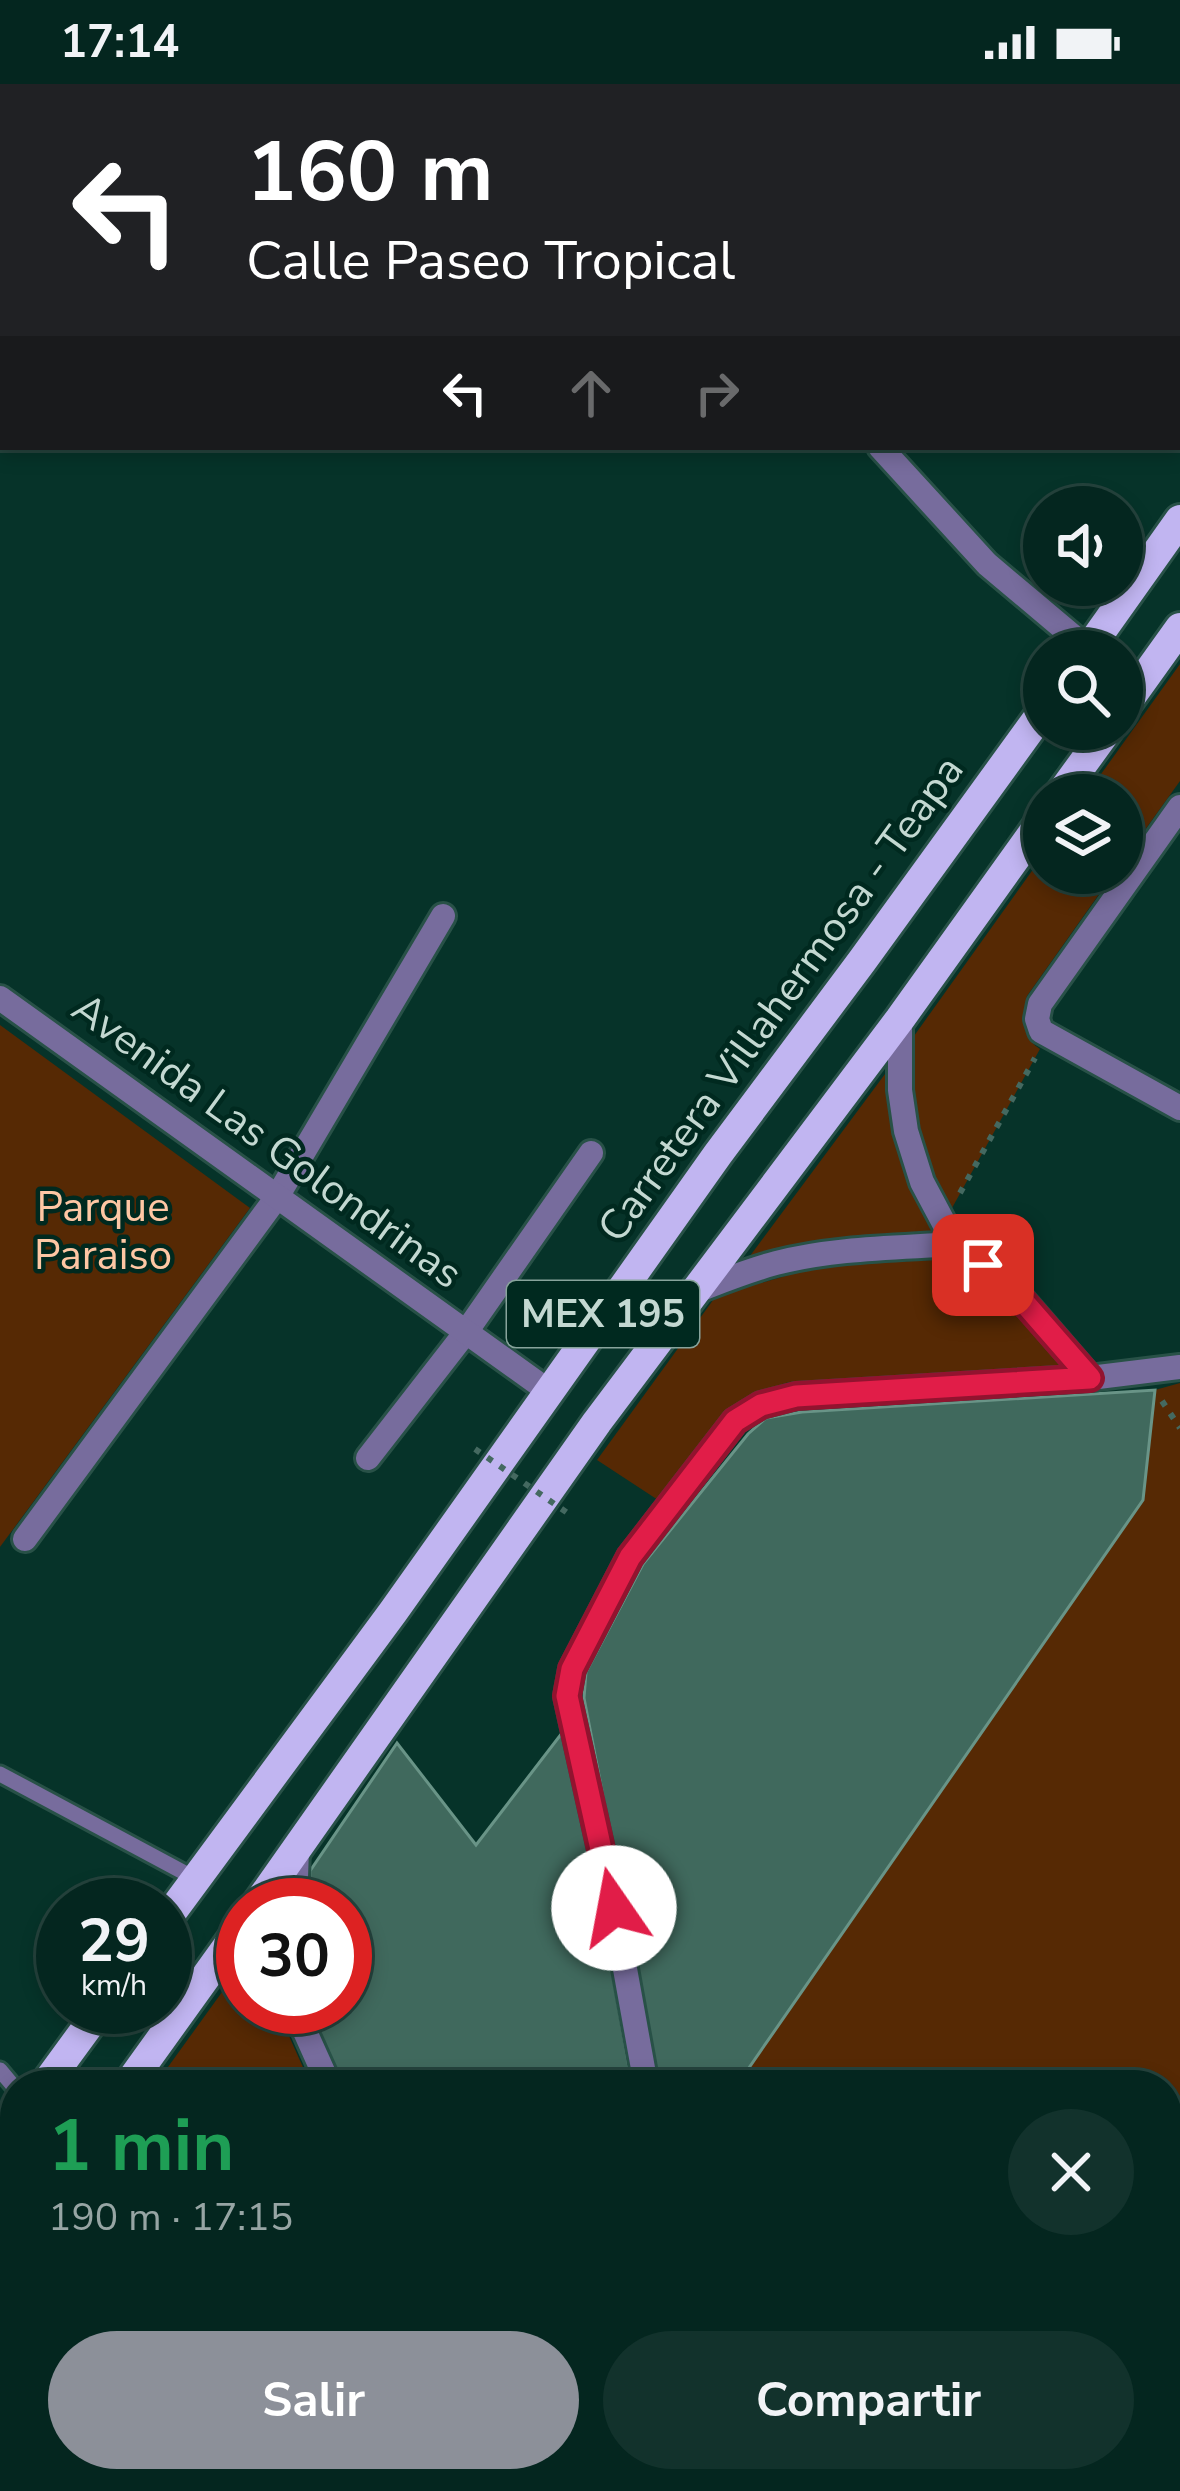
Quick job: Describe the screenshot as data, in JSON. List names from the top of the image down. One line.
{"streets":{"main road":["Carretera Villahermosa - Teapa","MEX 195"],"street":["Avenida Las Golondrinas"]},"crossings":[["Carretera Villahermosa - Teapa","Avenida Las Golondrinas"]],"parks":["Parque Paraiso"],"page":{"status":"17:14","turn":["160 m","Calle Paseo Tropical"],"speed":"29 km/h","limit":"30","heading":["1 min","190 m · 17:15"],"buttons":["Salir","Compartir"]}}
